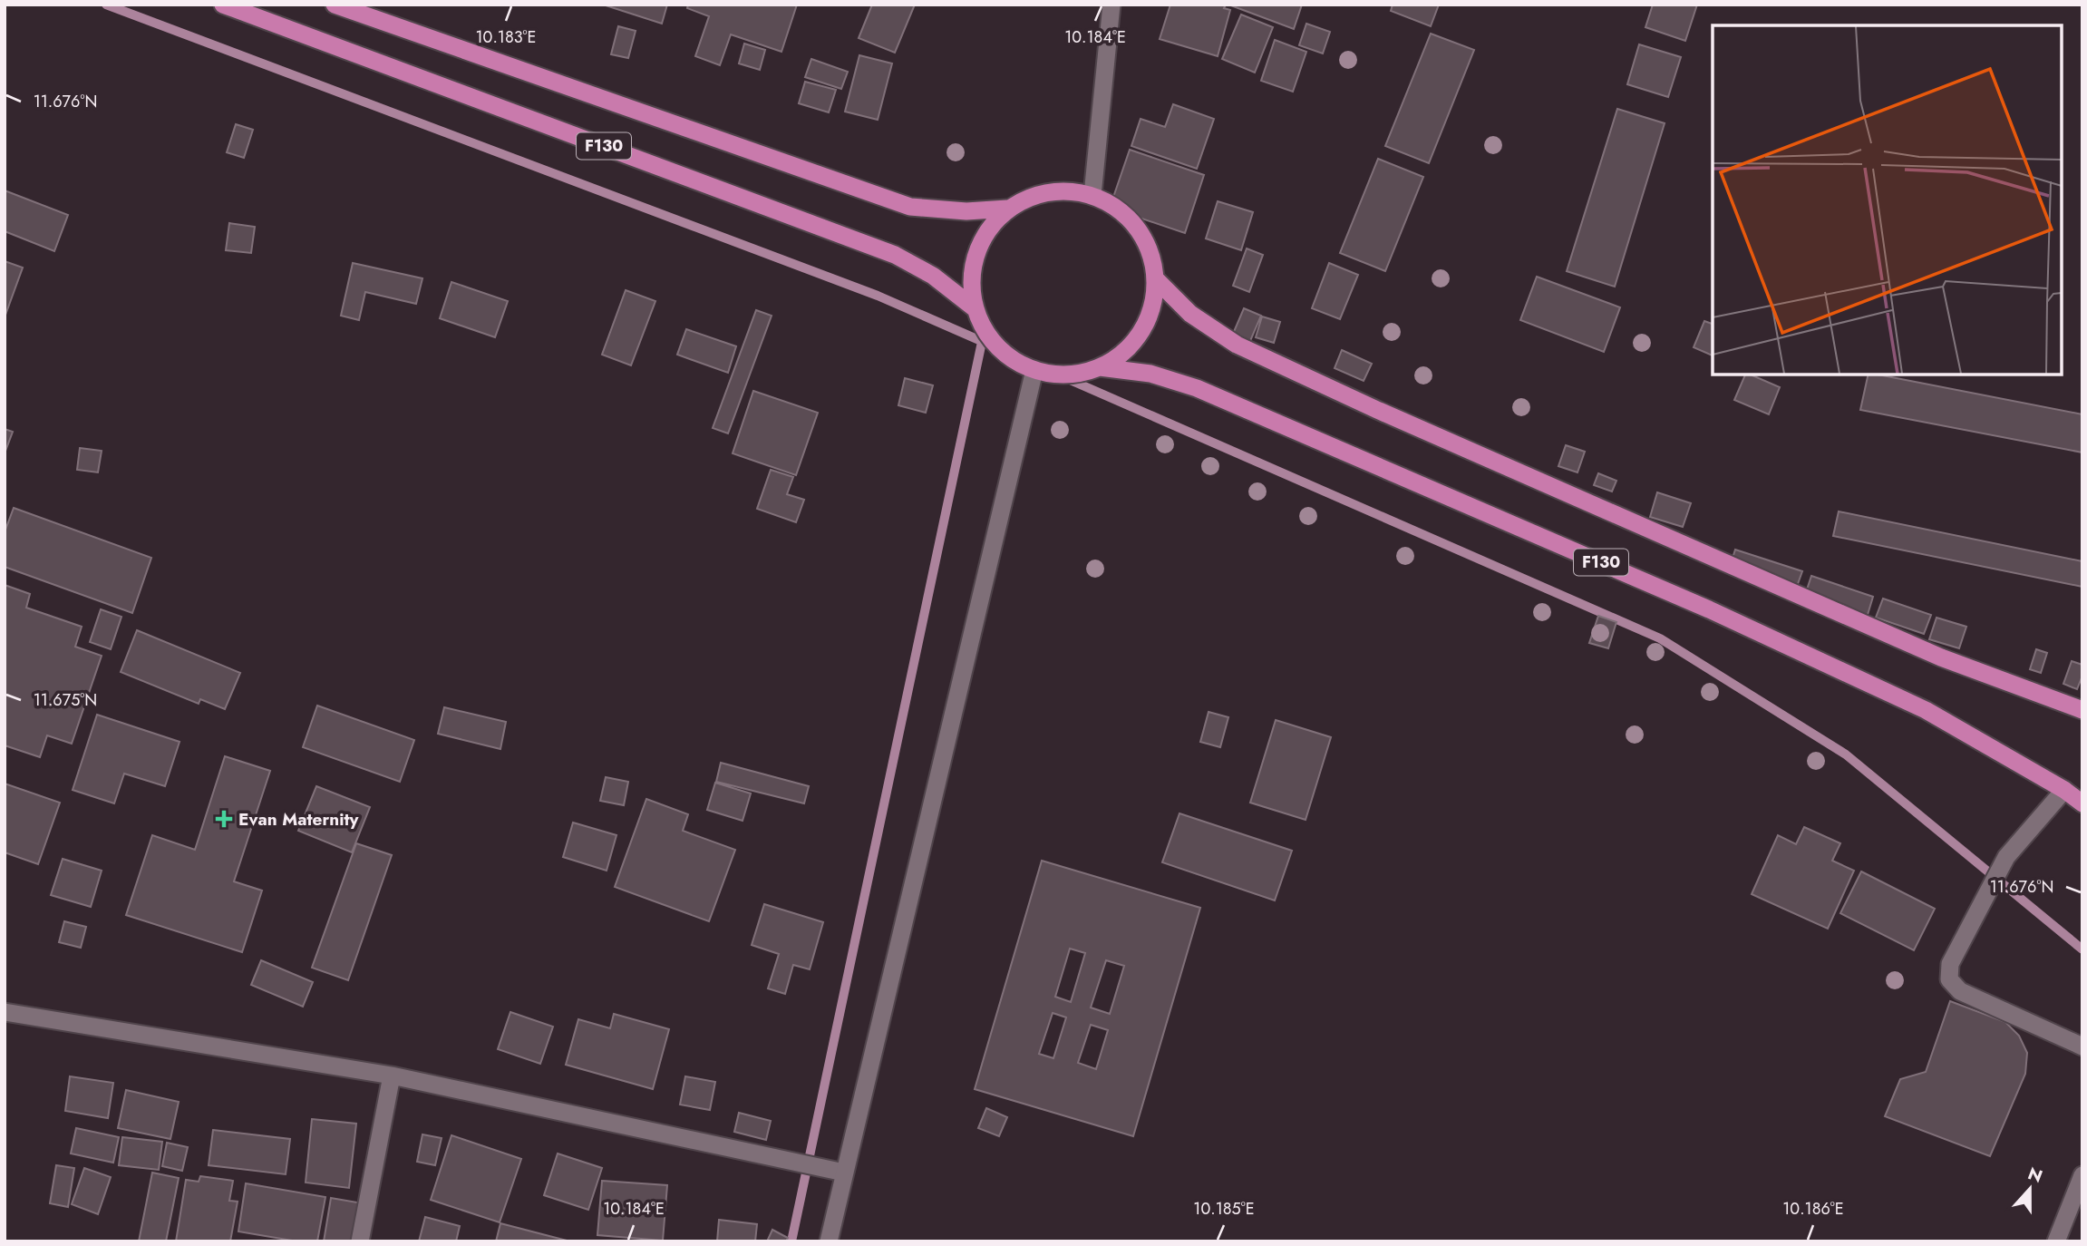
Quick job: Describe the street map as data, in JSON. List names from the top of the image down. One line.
{"streets":{"main road":["F130"]},"places":{"health":["Evan Maternity"]},"north":"top","coordinates":["10.183°E","10.184°E","11.676°N","11.675°N","10.185°E","10.186°E"]}
